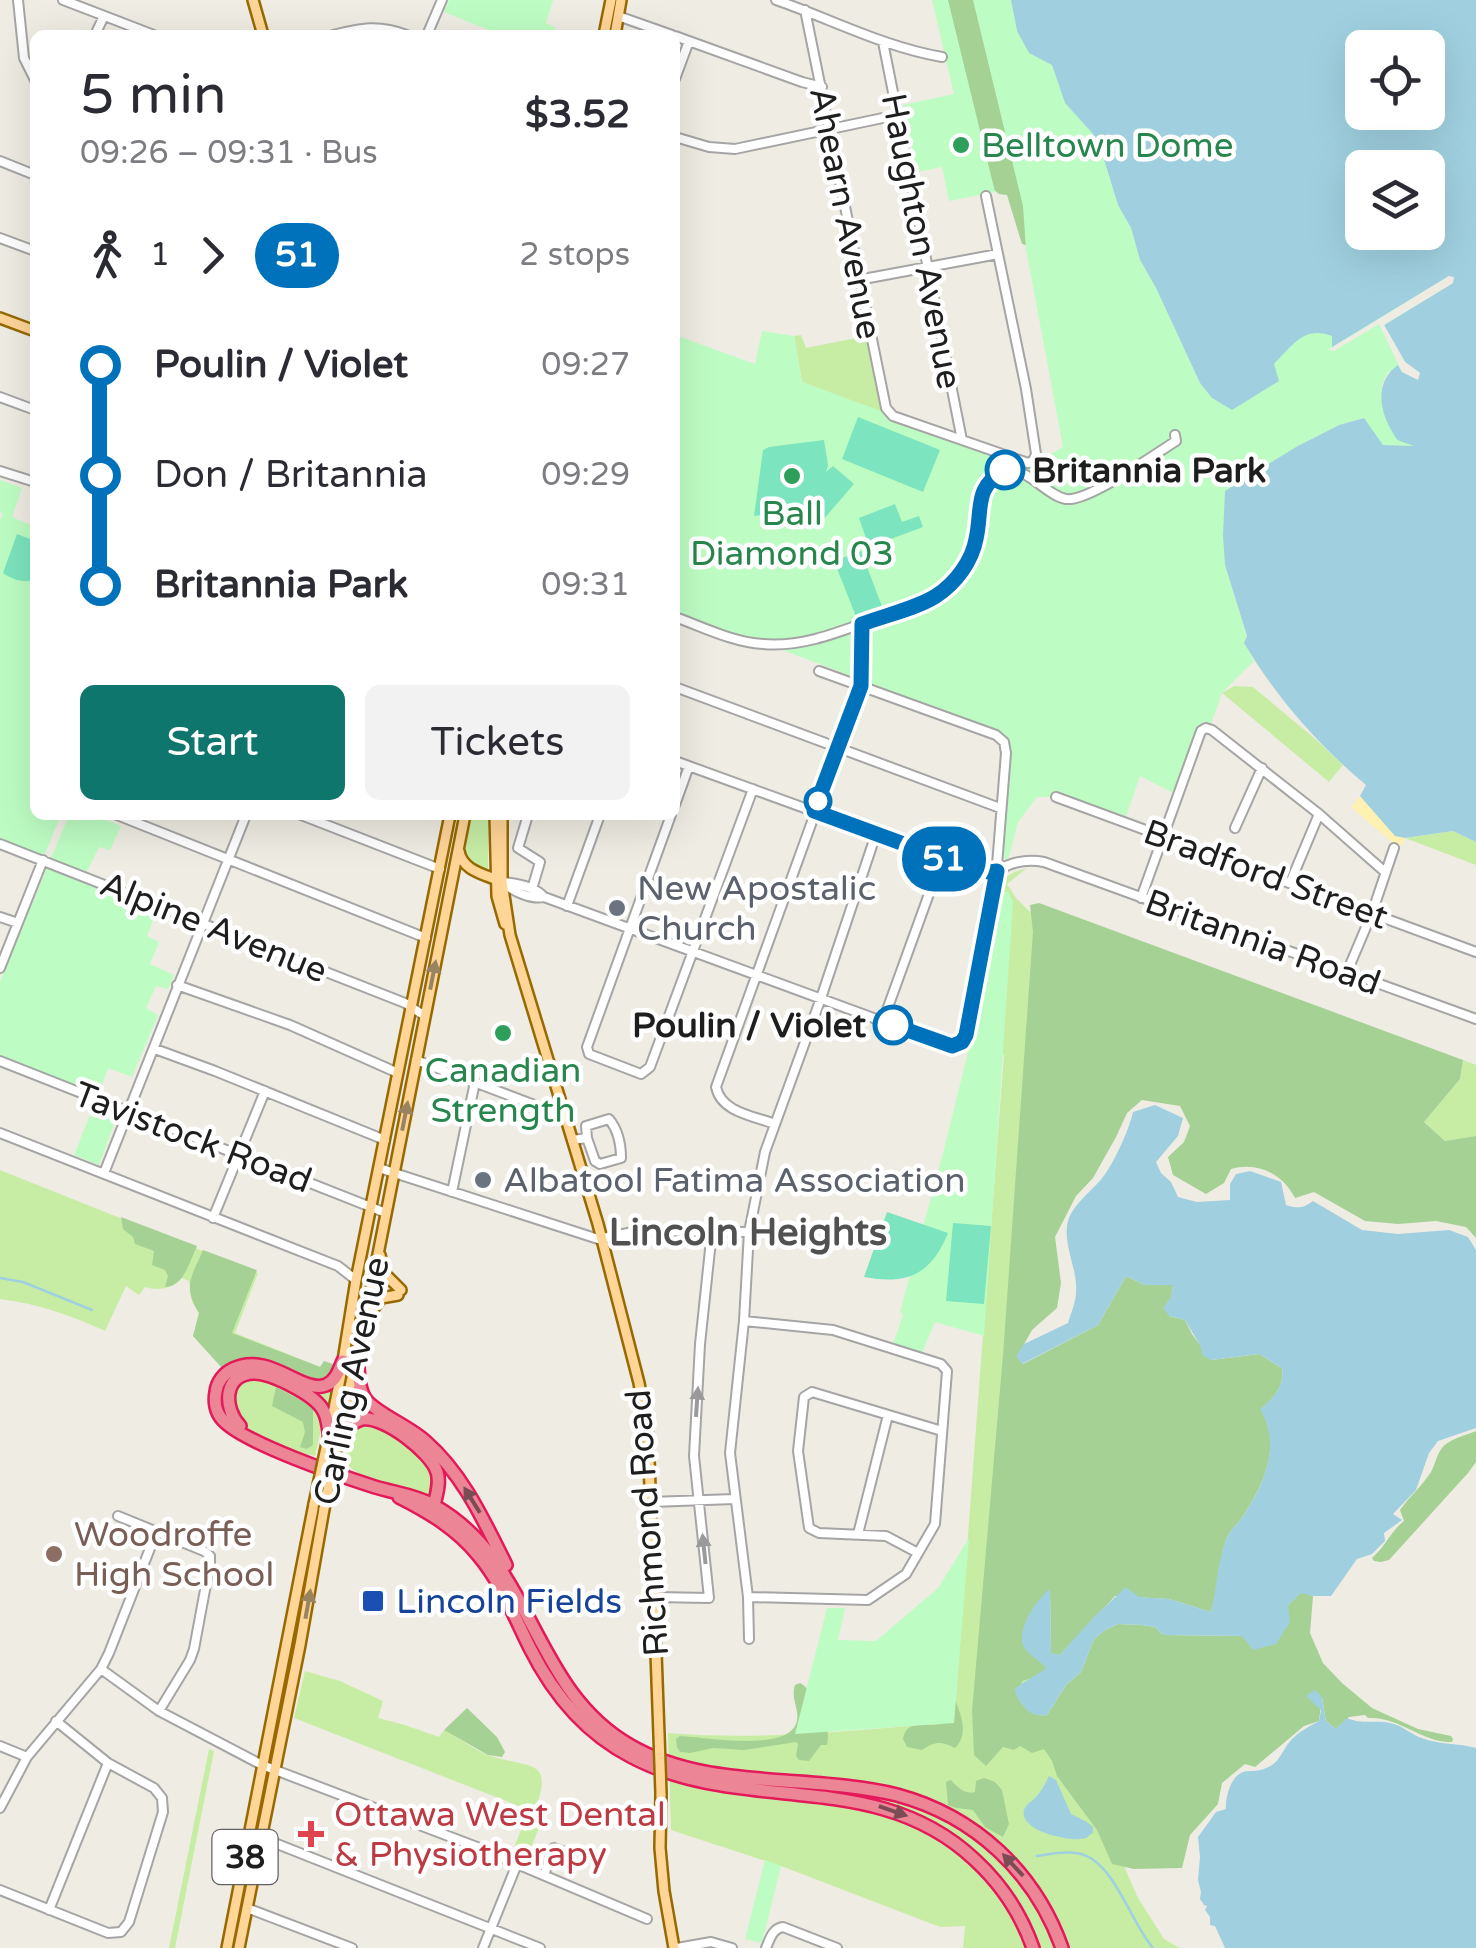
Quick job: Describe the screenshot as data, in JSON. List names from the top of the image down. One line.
{"streets":{"main road":["Carling Avenue","Richmond Road","38"],"street":["Ahearn Avenue","Haughton Avenue","Bradford Street","Alpine Avenue","Britannia Road","Tavistock Road"]},"crossings":[["Ahearn Avenue","Haughton Avenue"],["Alpine Avenue","Carling Avenue"],["Tavistock Road","Carling Avenue"]],"districts":["Lincoln Heights"],"places":{"other":["Belltown Dome","Britannia Park","Ball Diamond 03","New Apostalic Church","Poulin / Violet","Canadian Strength","Albatool Fatima Association","Woodroffe High School"],"transit":["Lincoln Fields"],"health":["Ottawa West Dental & Physiotherapy"]},"lines":["bus line 51"],"page":{"on_map":"51","heading":["5 min","09:26 – 09:31 · Bus","$3.52"],"legs":["1","51","2 stops"],"list":[{"name":"Poulin / Violet","value":"09:27"},{"name":"Don / Britannia","value":"09:29"},{"name":"Britannia Park","value":"09:31"}],"buttons":["Start","Tickets"]}}
